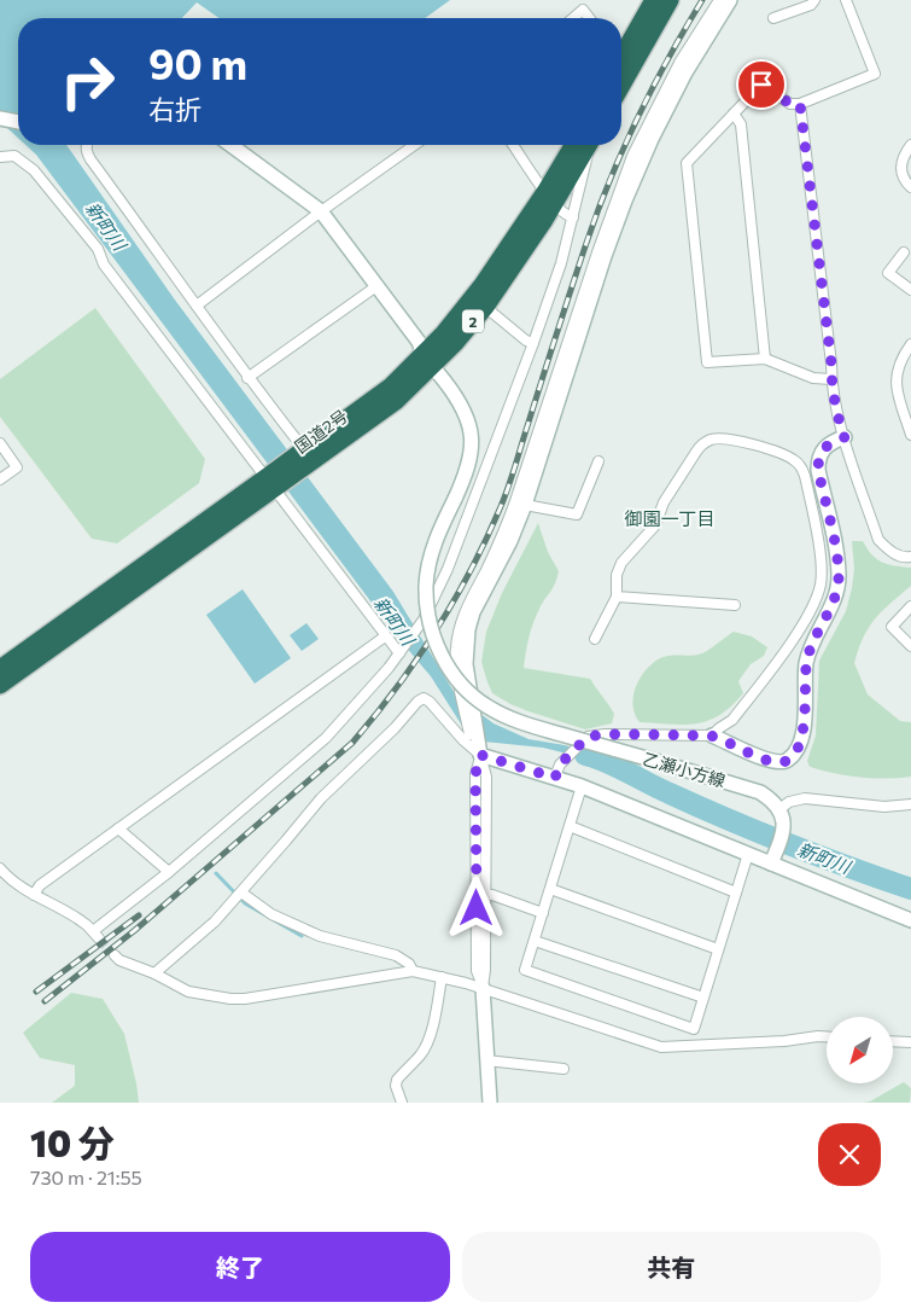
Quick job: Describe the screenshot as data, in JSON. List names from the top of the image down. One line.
{"streets":{"highway":["2","国道2号"],"street":["乙瀬小方線"]},"crossings":[["国道2号","乙瀬小方線"]],"districts":["御園一丁目"],"water":["新町川"],"north":"bottom left","page":{"turn":["90 m","右折"],"heading":["10 分","730 m · 21:55"],"buttons":["終了","共有"]}}
